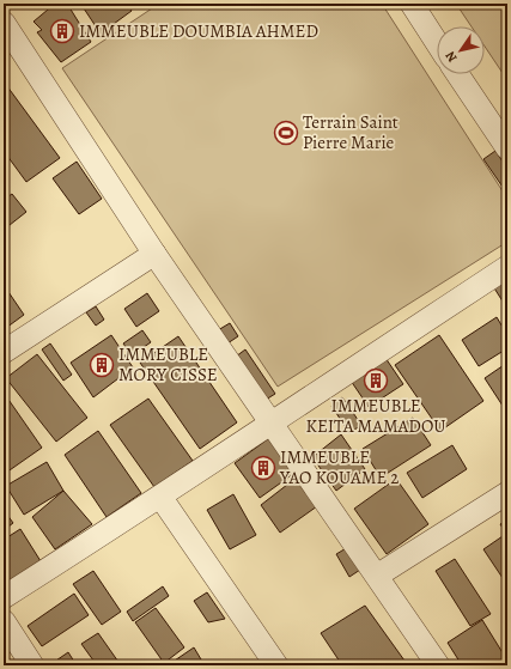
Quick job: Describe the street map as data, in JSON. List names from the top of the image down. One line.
{"places":{"building":["IMMEUBLE DOUMBIA AHMED","IMMEUBLE MORY CISSE","IMMEUBLE KEITA MAMADOU","IMMEUBLE YAO KOUAME 2"],"sports":["Terrain Saint Pierre Marie"]},"north":"bottom left"}
